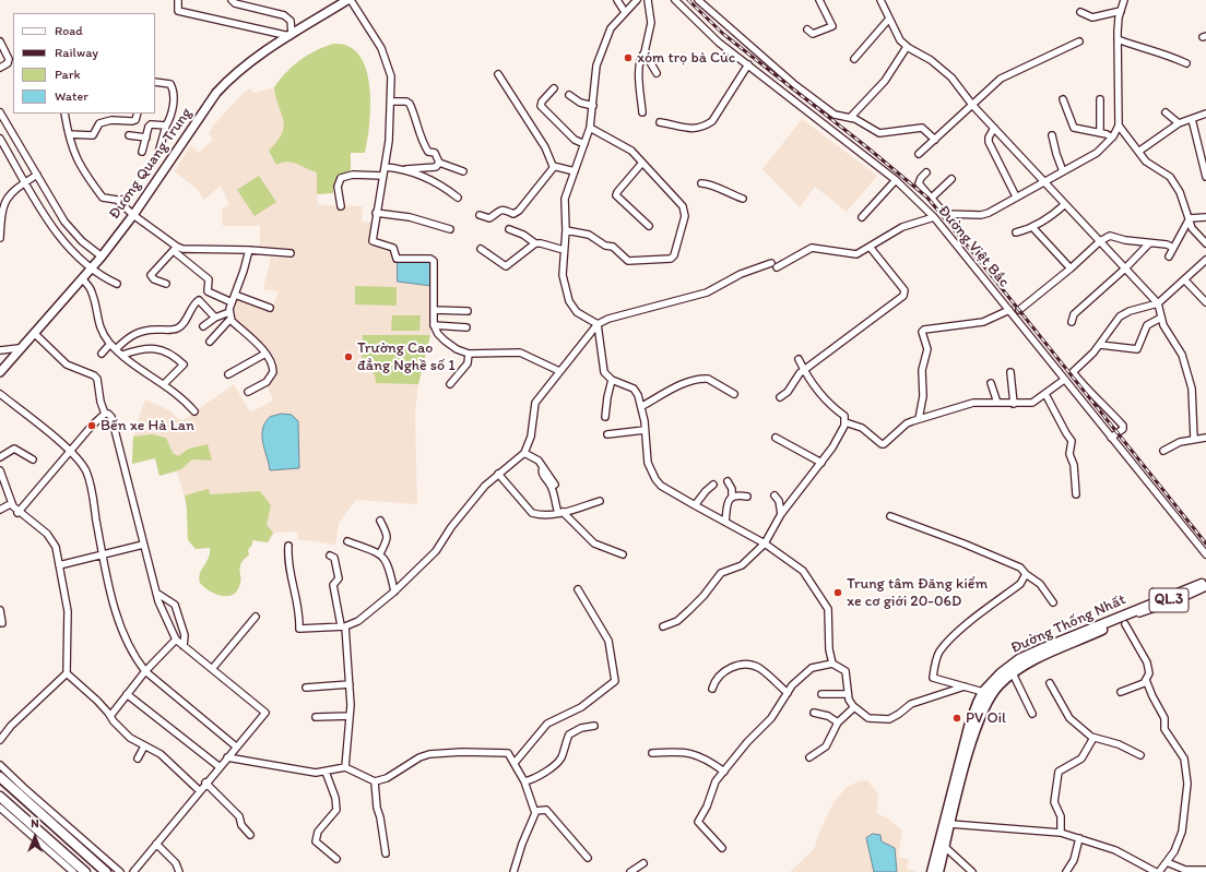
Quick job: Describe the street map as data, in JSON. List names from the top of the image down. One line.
{"streets":{"highway":["QL.3","Đường Thống Nhất"],"main road":["Đường Quang Trung"],"street":["Đường Việt Bắc"]},"places":["xóm trọ bà Cúc","Trường Cao đẳng Nghề số 1","Bến xe Hà Lan","Trung tâm Đăng kiểm xe cơ giới 20-06D","PV Oil"],"legend":["Road","Railway","Park","Water"],"north":"top"}
